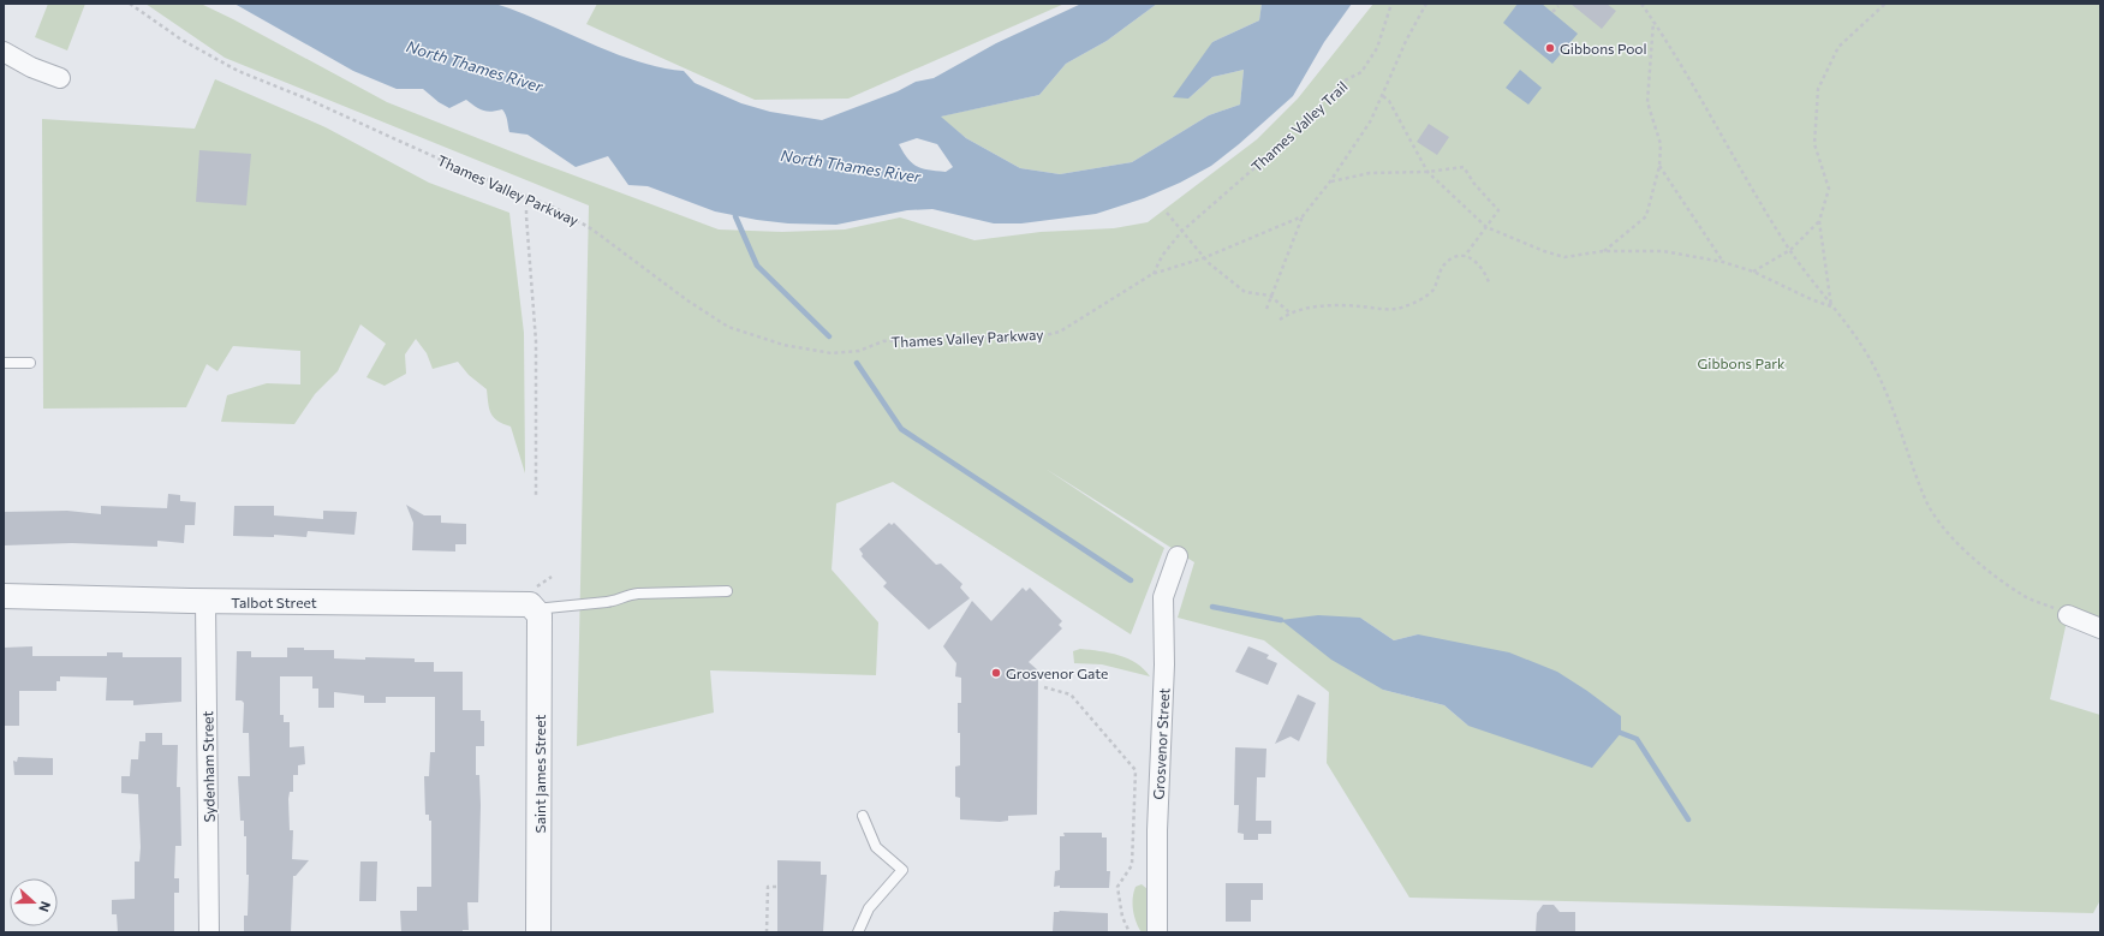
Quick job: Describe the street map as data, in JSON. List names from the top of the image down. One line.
{"streets":{"street":["Talbot Street","Grosvenor Street","Sydenham Street","Saint James Street"],"path":["Thames Valley Trail","Thames Valley Parkway"]},"crossings":[["Thames Valley Trail","Thames Valley Parkway"],["Talbot Street","Sydenham Street"],["Talbot Street","Saint James Street"]],"water":["North Thames River"],"parks":["Gibbons Park"],"places":["Gibbons Pool","Grosvenor Gate"],"north":"right"}
